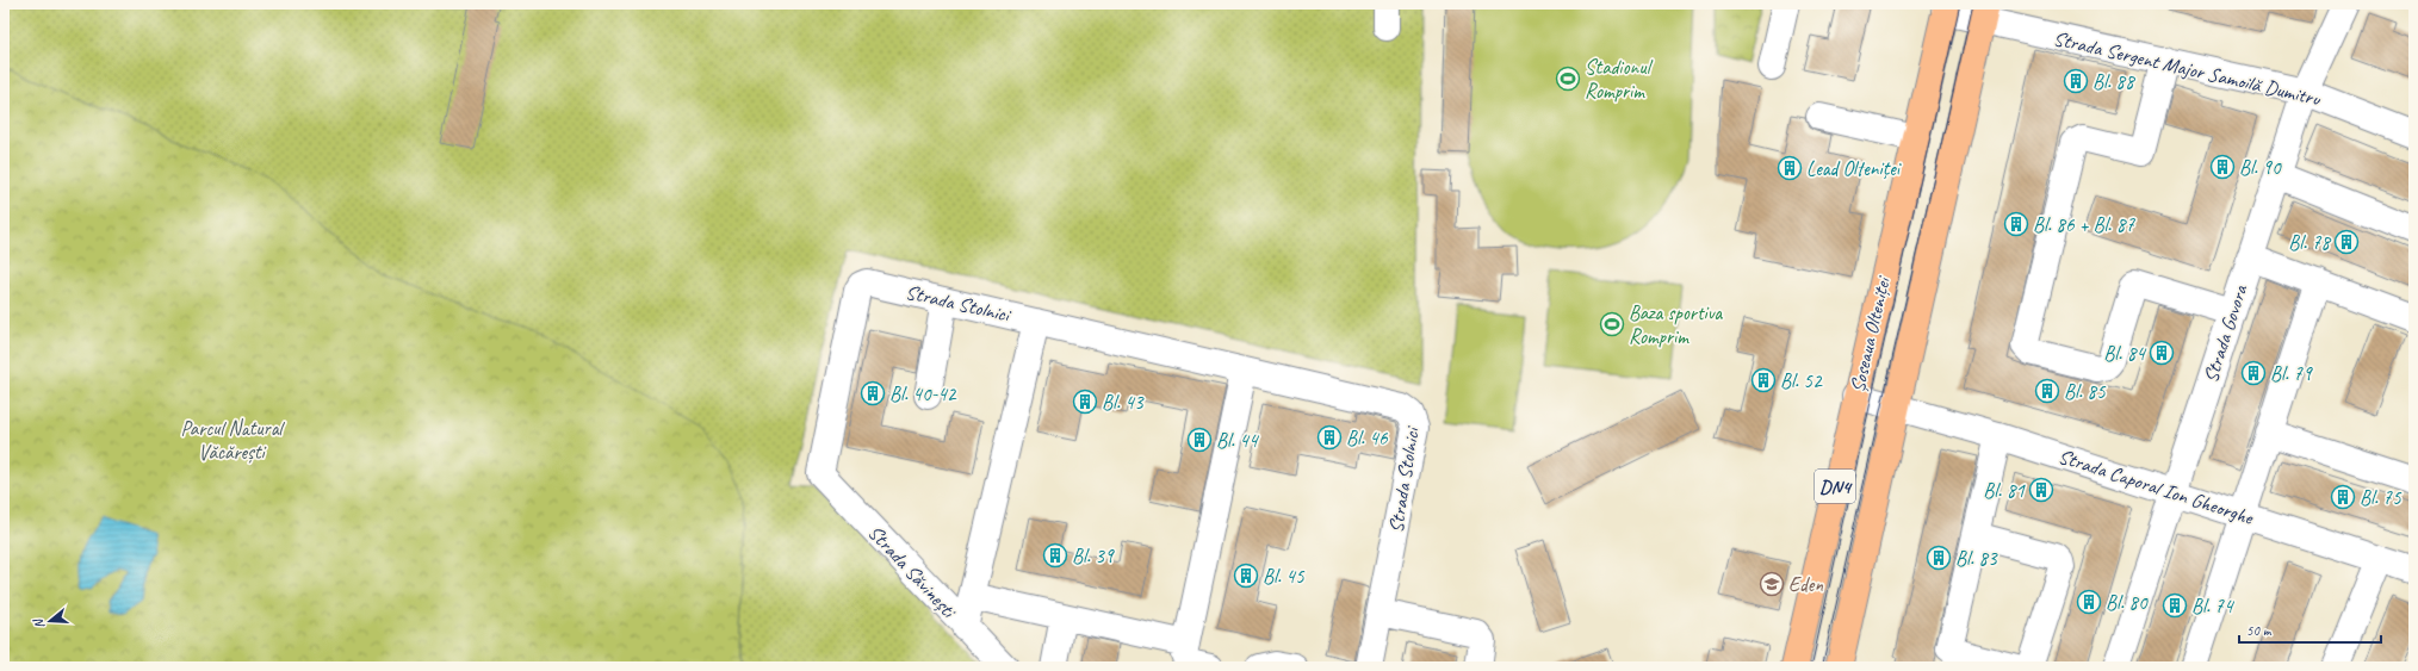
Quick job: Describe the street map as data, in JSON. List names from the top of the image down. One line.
{"streets":{"main road":["Șoseaua Olteniței","DN4"],"street":["Strada Sergent Major Samoilă Dumitru","Strada Stolnici","Strada Govora","Strada Caporal Ion Gheorghe","Strada Săvinești"]},"crossings":[["Strada Sergent Major Samoilă Dumitru","Strada Govora"],["Strada Sergent Major Samoilă Dumitru","Șoseaua Olteniței"],["Strada Stolnici","Strada Săvinești"],["Strada Govora","Strada Caporal Ion Gheorghe"],["Șoseaua Olteniței","Strada Caporal Ion Gheorghe"]],"parks":["Parcul Natural Văcărești"],"places":{"sports":["Stadionul Romprim","Baza sportiva Romprim"],"building":["Bl. 88","Bl. 90","Lead Olteniței","Bl. 86 + Bl. 87","Bl. 78","Bl. 84","Bl. 79","Bl. 52","Bl. 85","Bl. 40-42","Bl. 43","Bl. 46","Bl. 44","Bl. 81","Bl. 75","Bl. 39","Bl. 83","Bl. 45","Bl. 80","Bl. 74"],"school or university":["Eden"]},"scale_bar":"50 m","north":"left"}
